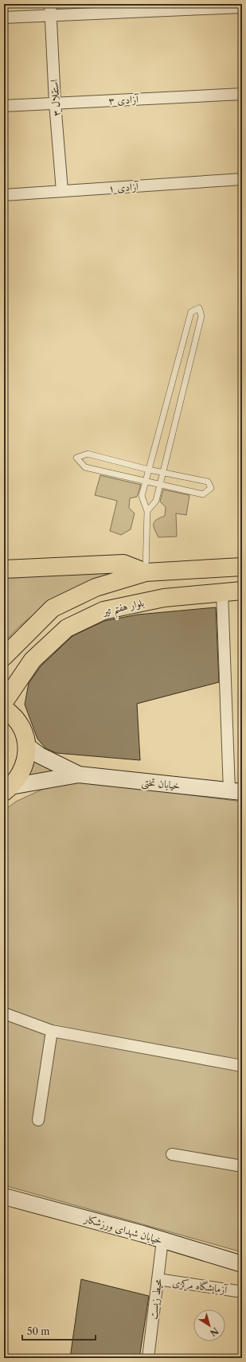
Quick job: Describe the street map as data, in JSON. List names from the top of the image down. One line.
{"streets":{"main road":["بلوار هفتم تیر"],"street":["استقلال ۳","آزادی ۳","آزادی ۱","خیابان تختی","خیابان شهدای ورزشکار","آزمایشگاه مرکزی","محیط زیست"]},"crossings":[["استقلال ۳","آزادی ۳"],["استقلال ۳","آزادی ۱"],["خیابان شهدای ورزشکار","محیط زیست"],["آزمایشگاه مرکزی","محیط زیست"]],"scale_bar":"50 m","north":"bottom right"}
